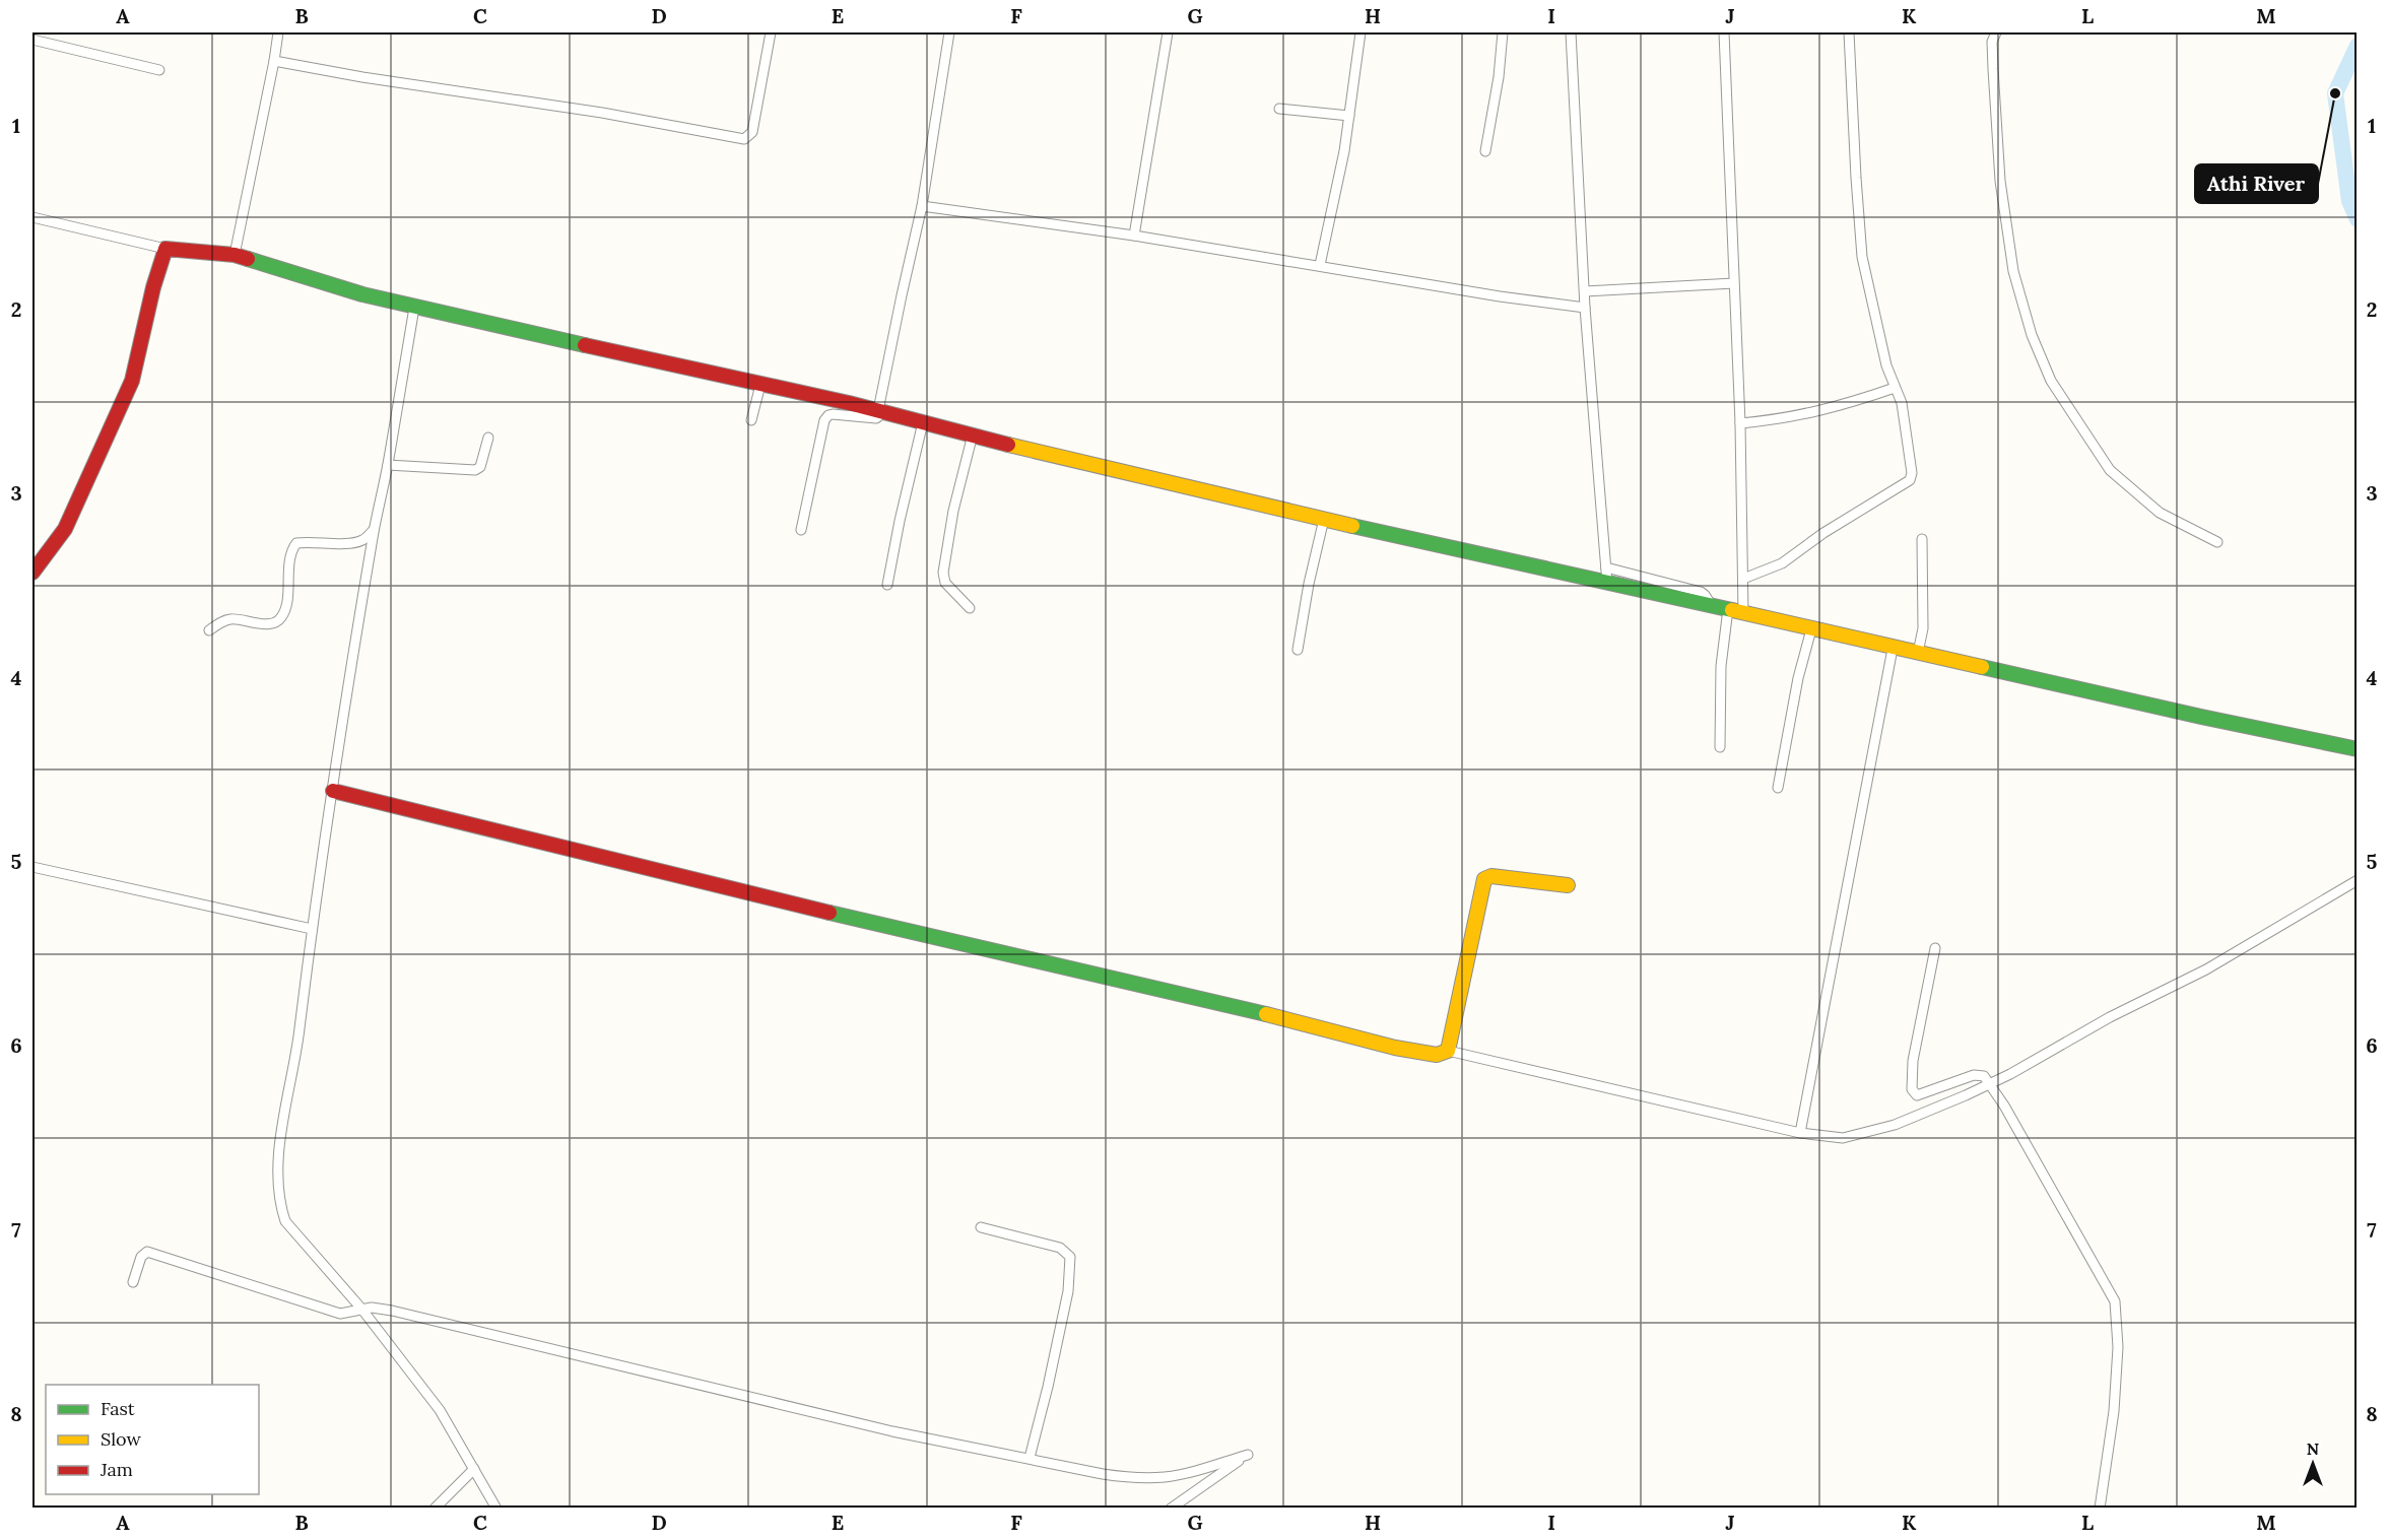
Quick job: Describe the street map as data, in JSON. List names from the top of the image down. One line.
{"places":["Athi River"],"legend":["Fast","Slow","Jam"],"north":"top","grid":{"columns":["A","B","C","D","E","F","G","H","I","J","K","L","M"],"rows":["1","2","3","4","5","6","7","8"]}}
